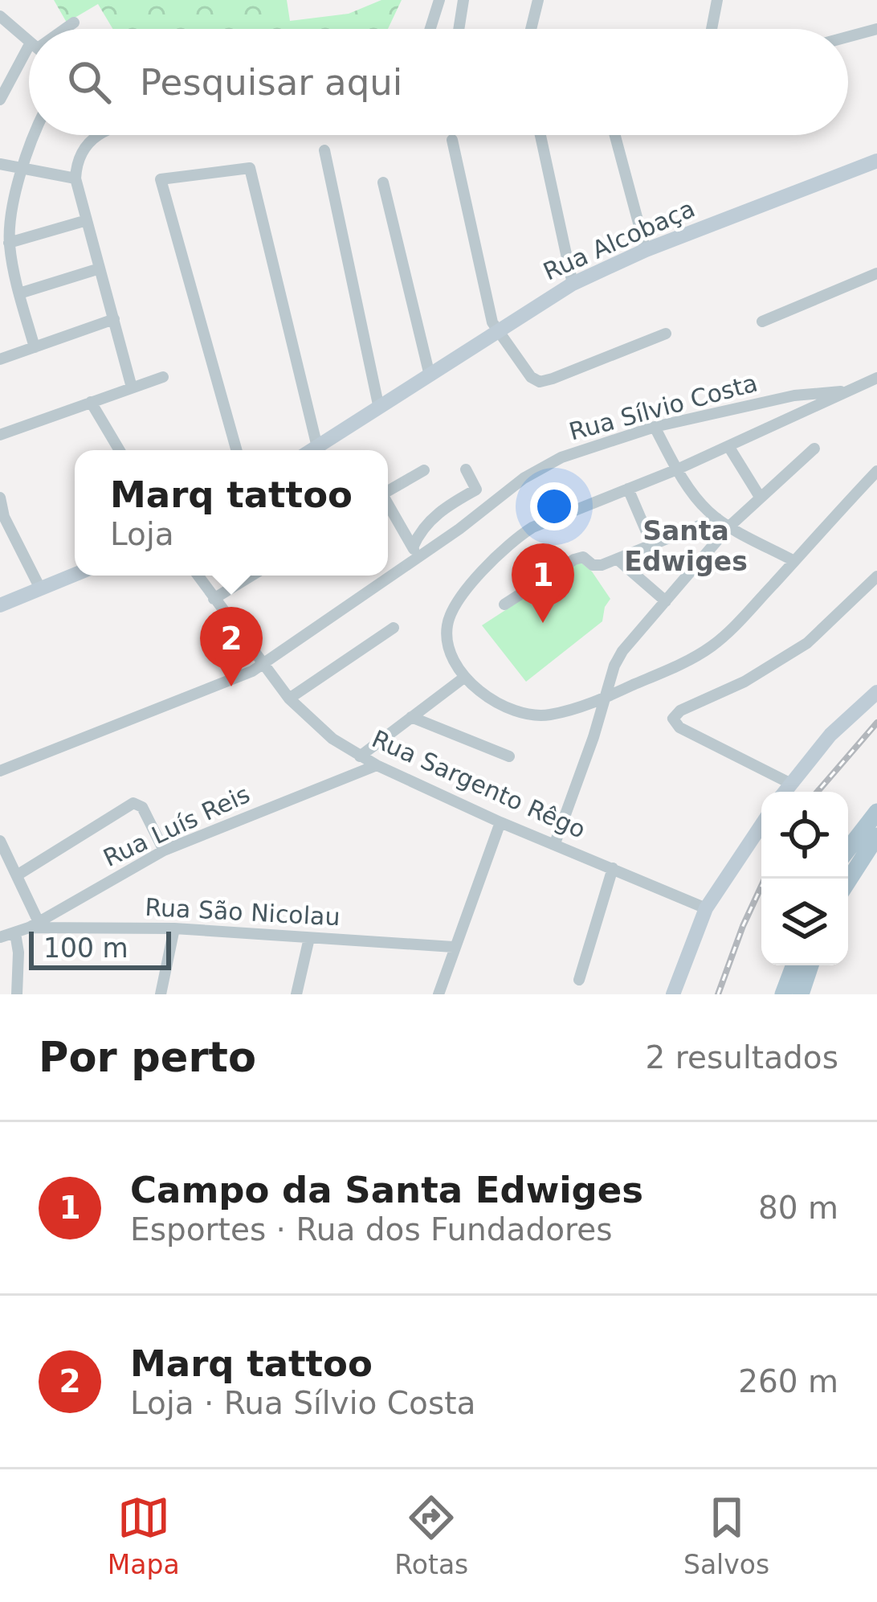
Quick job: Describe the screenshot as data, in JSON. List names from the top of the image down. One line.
{"streets":{"main road":["Rua Alcobaça"],"street":["Rua Sílvio Costa","Rua Sargento Rêgo","Rua Luís Reis","Rua São Nicolau"]},"crossings":[["Rua Sílvio Costa","Rua Sargento Rêgo"],["Rua Sargento Rêgo","Rua Luís Reis"],["Rua Luís Reis","Rua São Nicolau"]],"districts":["Santa Edwiges"],"scale_bar":"100 m","page":{"search":"Pesquisar aqui","popup":["Marq tattoo","Loja"],"pins":["1","2"],"scale":"100 m","heading":["Por perto","2 resultados"],"list":[{"mark":"1","name":"Campo da Santa Edwiges","note":"Esportes · Rua dos Fundadores","value":"80 m"},{"mark":"2","name":"Marq tattoo","note":"Loja · Rua Sílvio Costa","value":"260 m"}],"nav":["Mapa","Rotas","Salvos"]}}
